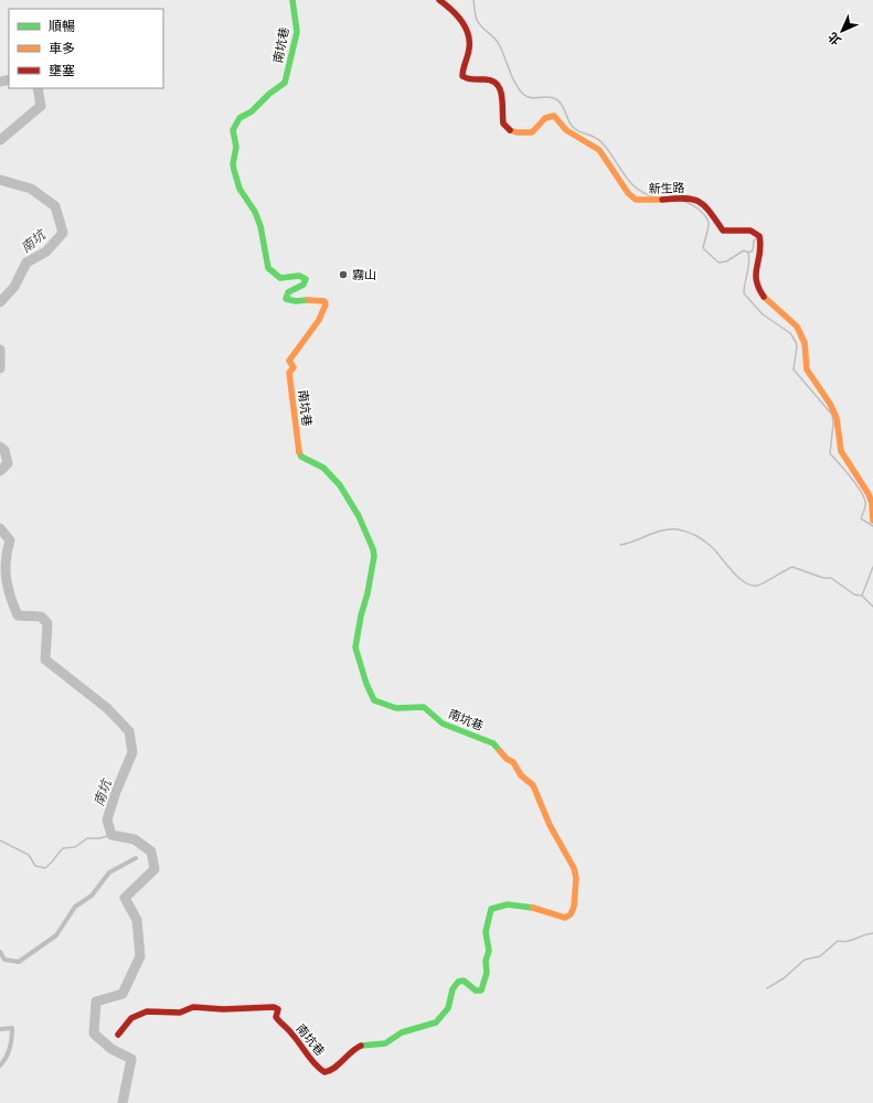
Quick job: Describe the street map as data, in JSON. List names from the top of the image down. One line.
{"streets":{"street":["南坑巷","新生路"]},"water":["南坑"],"places":["霧山"],"legend":["順暢","車多","壅塞"],"north":"bottom left"}
